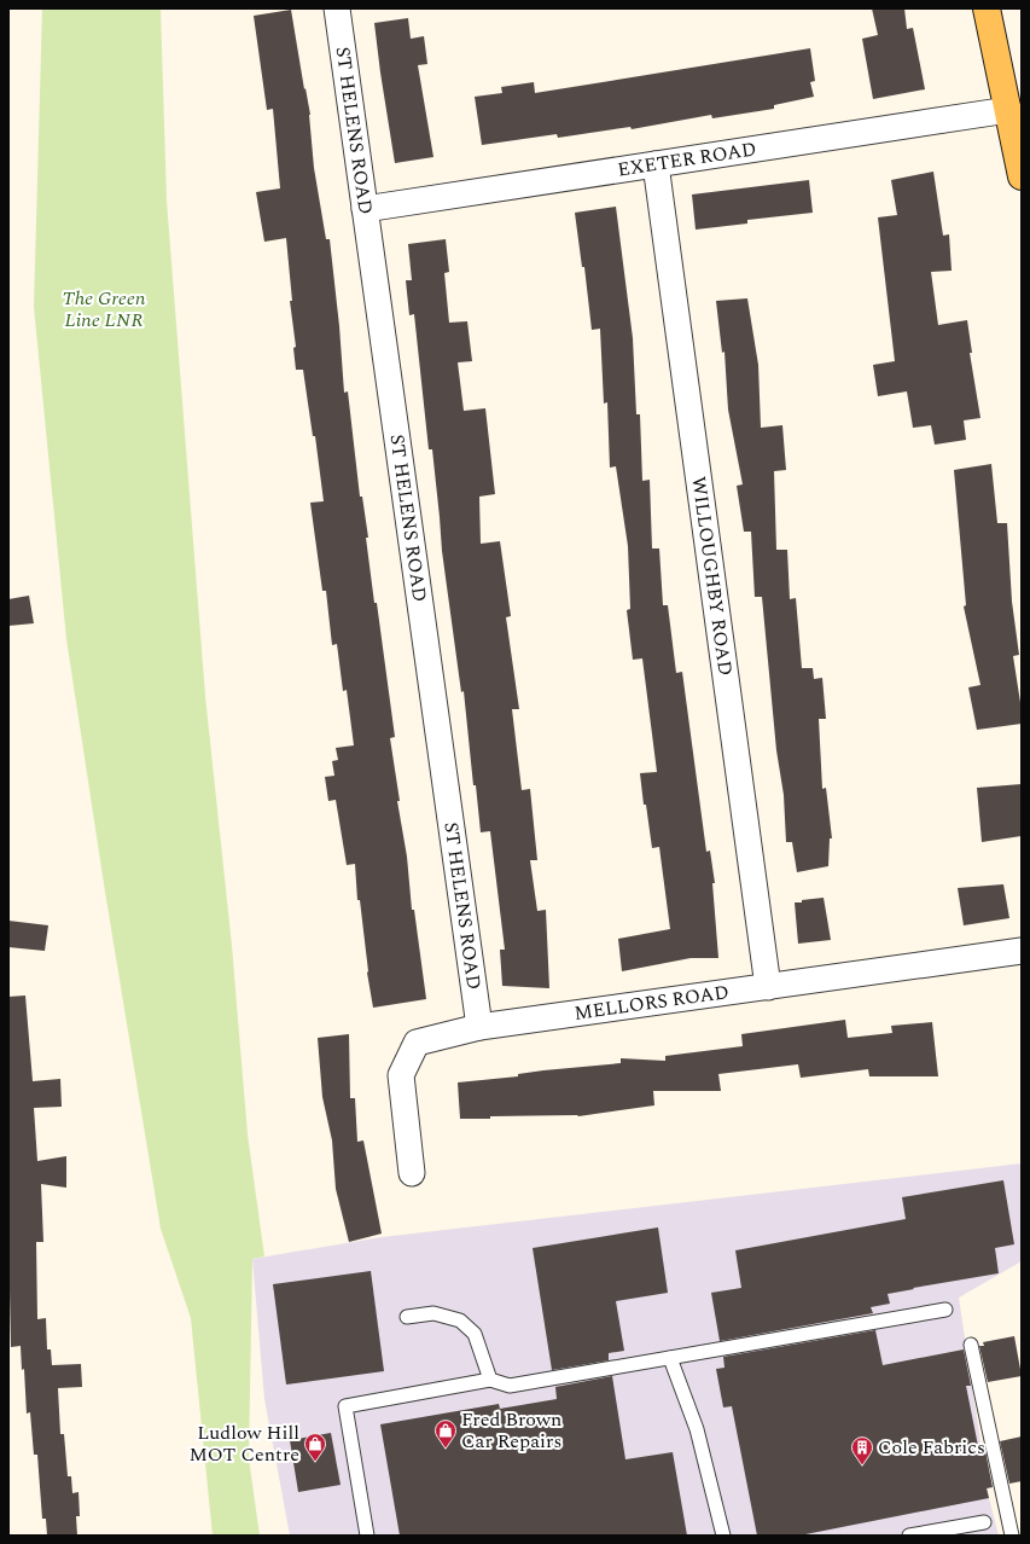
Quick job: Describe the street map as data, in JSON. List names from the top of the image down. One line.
{"streets":{"street":["ST HELENS ROAD","EXETER ROAD","WILLOUGHBY ROAD","MELLORS ROAD"]},"crossings":[["ST HELENS ROAD","EXETER ROAD"],["ST HELENS ROAD","MELLORS ROAD"],["EXETER ROAD","WILLOUGHBY ROAD"],["WILLOUGHBY ROAD","MELLORS ROAD"]],"parks":["The Green Line LNR"],"places":{"shop":["Fred Brown Car Repairs","Ludlow Hill MOT Centre"],"building":["Cole Fabrics"]}}
